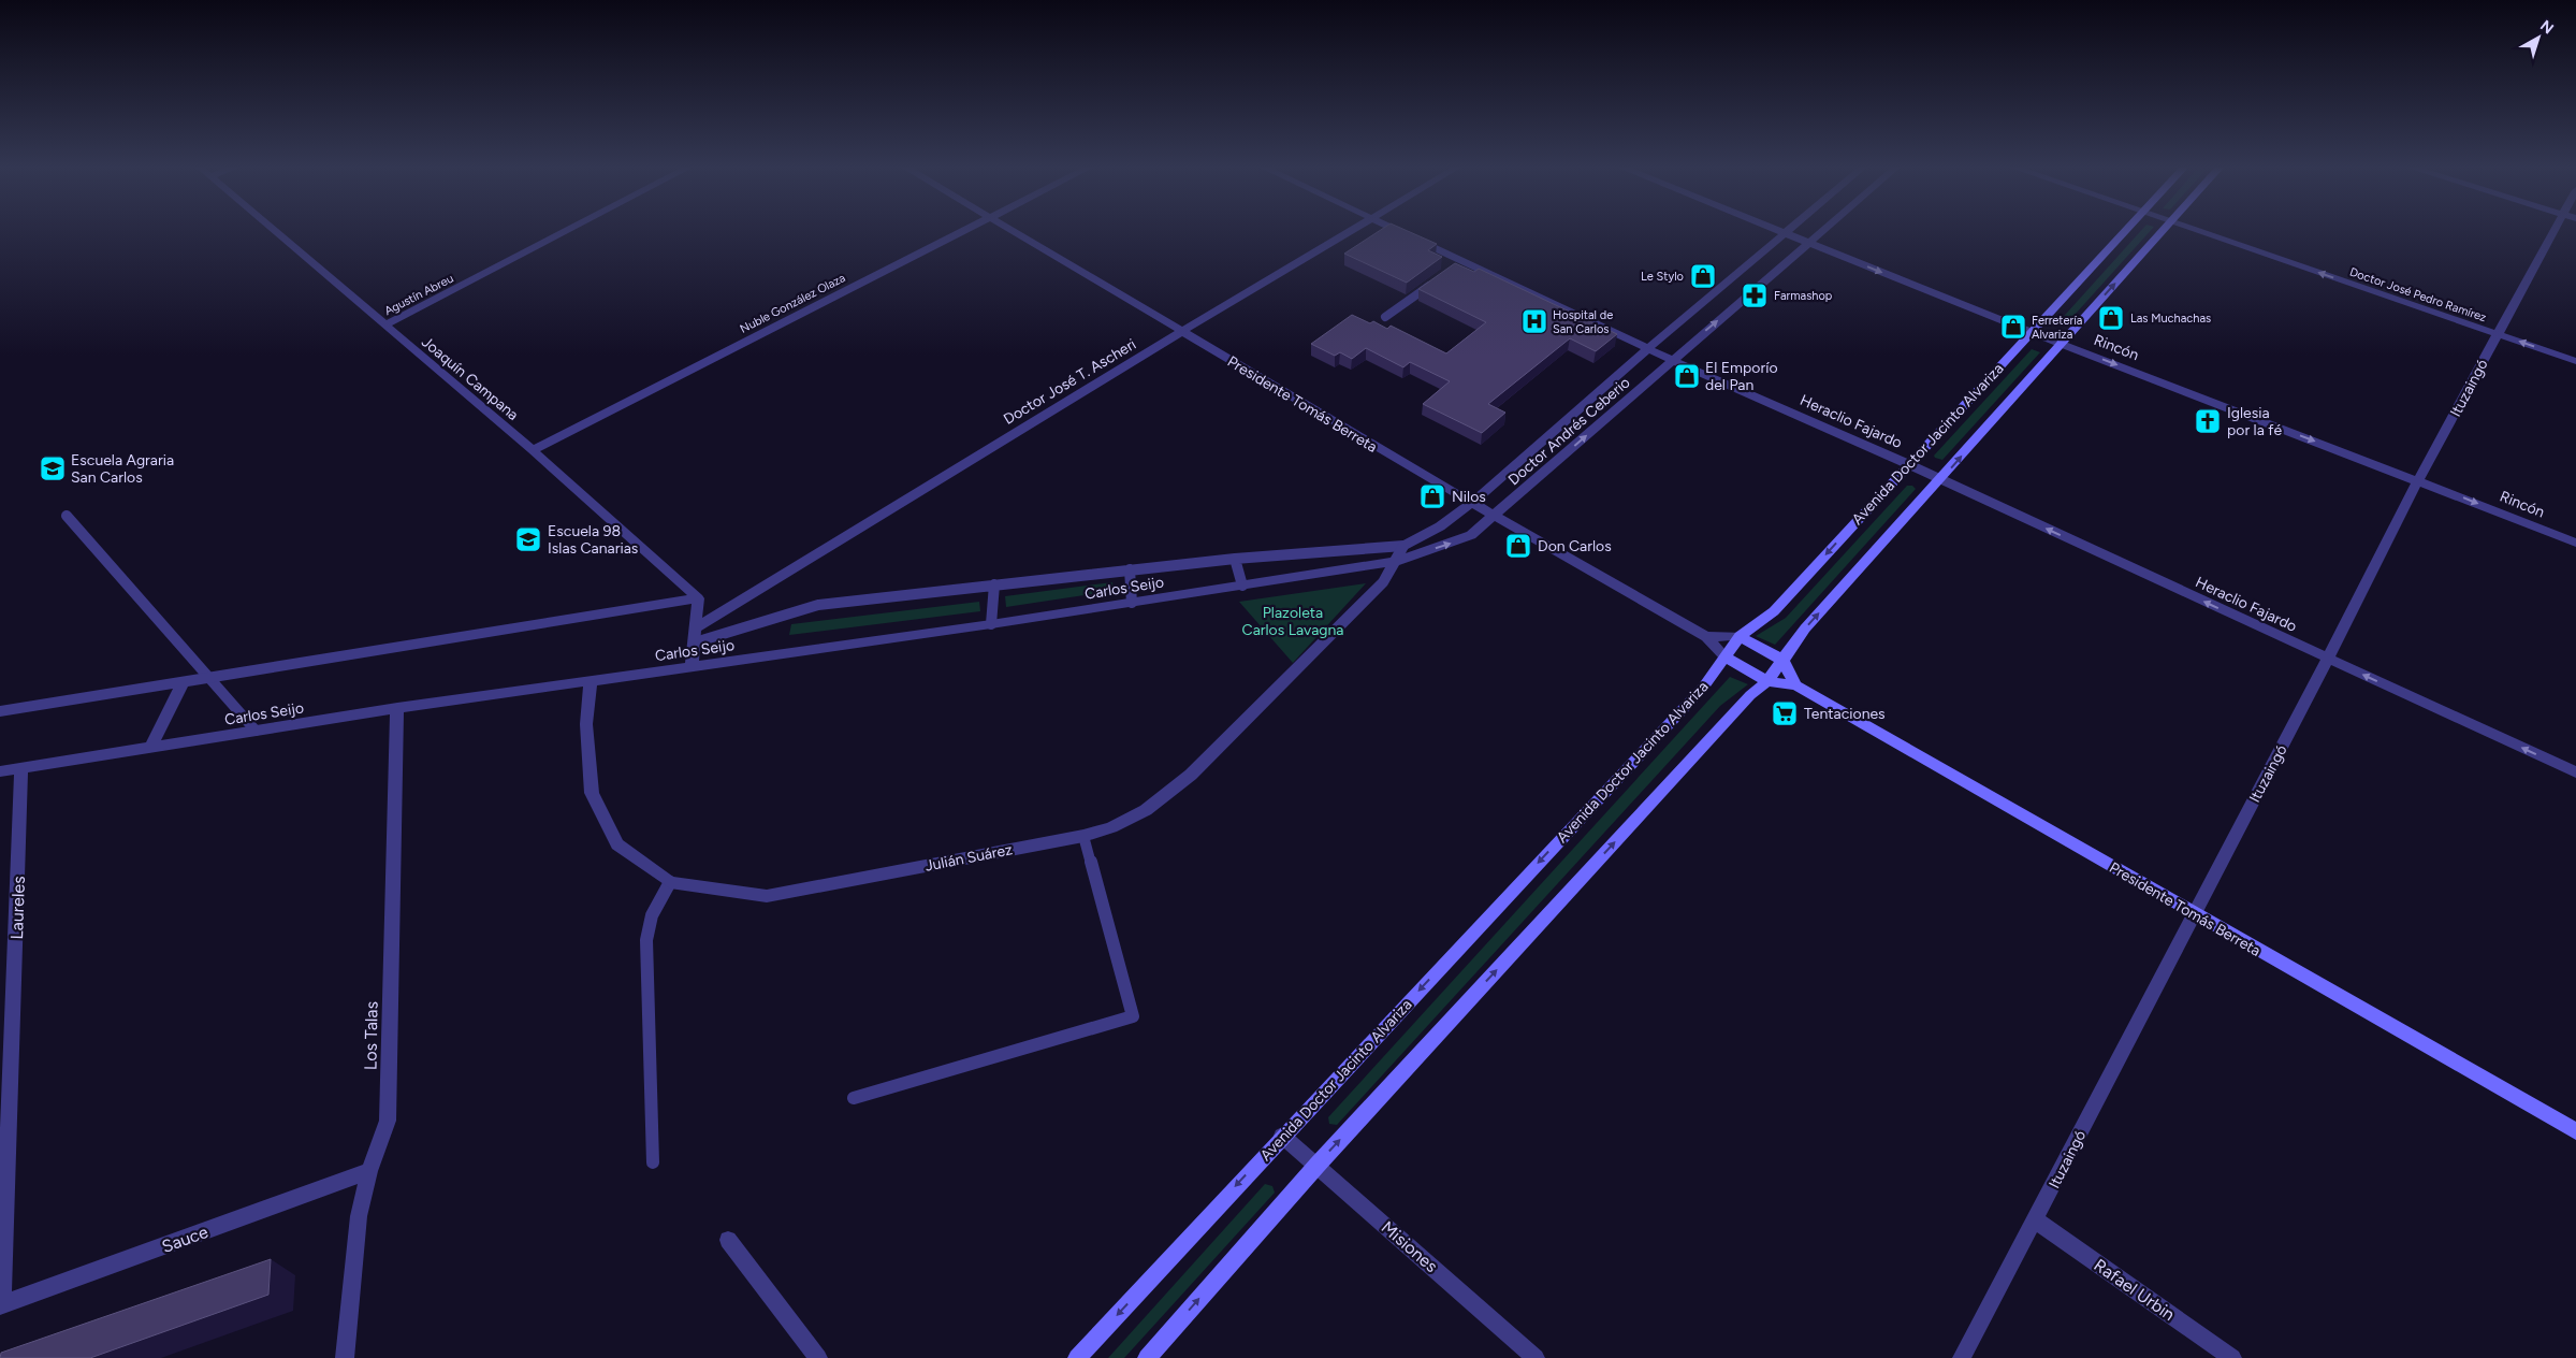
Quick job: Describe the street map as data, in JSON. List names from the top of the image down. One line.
{"streets":{"main road":["Presidente Tomás Berreta","Avenida Doctor Jacinto Alvariza"],"street":["Agustín Abreu","Doctor José Pedro Ramírez","Nuble González Olaza","Rincón","Joaquín Campana","Doctor José T. Ascheri","Ituzaingó","Heraclio Fajardo","Doctor Andrés Ceberio","Carlos Seijo","Julián Suárez","Laureles","Los Talas","Sauce","Misiones","Rafael Urbin"]},"crossings":[["Agustín Abreu","Joaquín Campana"],["Doctor José Pedro Ramírez","Ituzaingó"],["Nuble González Olaza","Joaquín Campana"],["Rincón","Ituzaingó"],["Rincón","Doctor Andrés Ceberio"],["Rincón","Avenida Doctor Jacinto Alvariza"],["Doctor José T. Ascheri","Presidente Tomás Berreta"],["Ituzaingó","Presidente Tomás Berreta"],["Ituzaingó","Heraclio Fajardo"],["Ituzaingó","Rafael Urbin"],["Presidente Tomás Berreta","Doctor Andrés Ceberio"],["Presidente Tomás Berreta","Avenida Doctor Jacinto Alvariza"],["Heraclio Fajardo","Doctor Andrés Ceberio"],["Heraclio Fajardo","Avenida Doctor Jacinto Alvariza"],["Doctor Andrés Ceberio","Carlos Seijo"],["Doctor Andrés Ceberio","Julián Suárez"],["Avenida Doctor Jacinto Alvariza","Misiones"],["Carlos Seijo","Julián Suárez"],["Carlos Seijo","Laureles"],["Carlos Seijo","Los Talas"],["Laureles","Sauce"],["Los Talas","Sauce"]],"one_way":["Doctor José Pedro Ramírez","Rincón","Heraclio Fajardo"],"parks":["Plazoleta Carlos Lavagna"],"places":{"shop":["Le Stylo","Las Muchachas","Ferretería Alvariza","El Emporío del Pan","Nilos","Don Carlos"],"pharmacy":["Farmashop"],"hospital":["Hospital de San Carlos"],"church":["Iglesia por la fé"],"school or university":["Escuela Agraria San Carlos","Escuela 98 Islas Canarias"],"supermarket":["Tentaciones"]},"north":"top right"}
